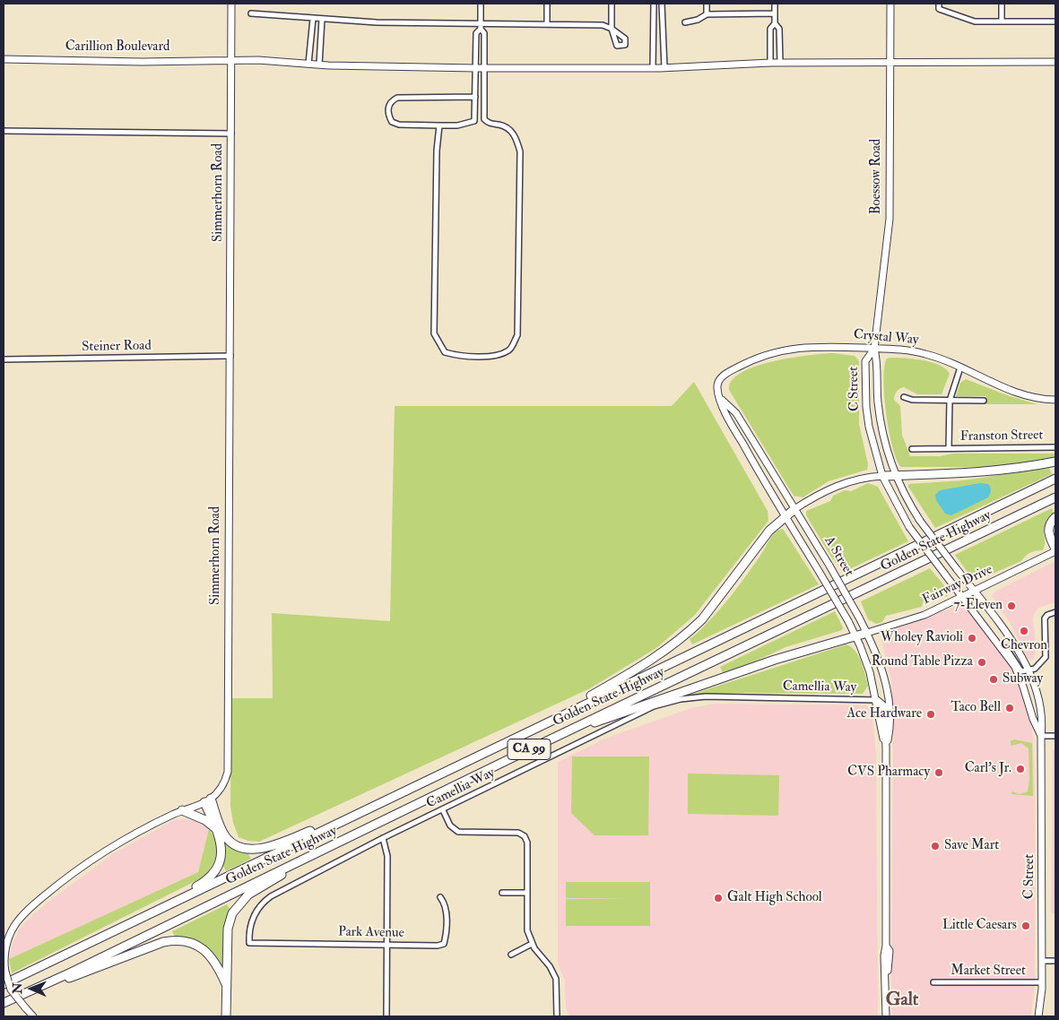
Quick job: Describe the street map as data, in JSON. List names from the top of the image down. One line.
{"streets":{"highway":["Golden State Highway","CA 99"],"street":["Carillion Boulevard","Boessow Road","Simmerhorn Road","Crystal Way","Steiner Road","C Street","Franston Street","A Street","Fairway Drive","Camellia Way","Park Avenue","Market Street"]},"crossings":[["Carillion Boulevard","Boessow Road"],["Carillion Boulevard","Simmerhorn Road"],["Boessow Road","Crystal Way"],["Boessow Road","C Street"],["Simmerhorn Road","Steiner Road"],["Crystal Way","C Street"],["Crystal Way","Franston Street"],["Crystal Way","A Street"],["C Street","Fairway Drive"],["C Street","Market Street"],["A Street","Fairway Drive"],["A Street","Camellia Way"],["Camellia Way","Park Avenue"]],"districts":["Galt"],"places":["7-Eleven","Chevron","Wholey Ravioli","Round Table Pizza","Subway","Taco Bell","Ace Hardware","Carl's Jr.","CVS Pharmacy","Save Mart","Galt High School","Little Caesars"],"north":"left"}
